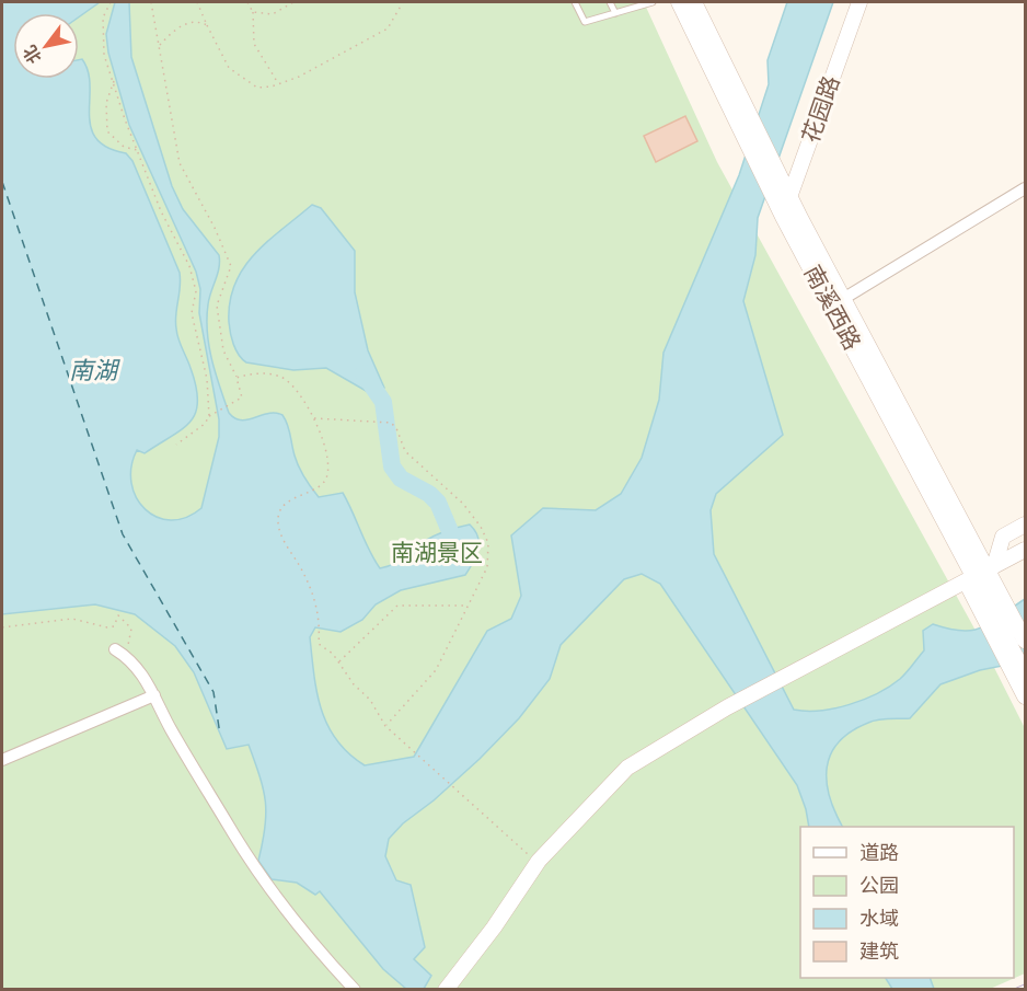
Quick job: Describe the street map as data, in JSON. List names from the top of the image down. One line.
{"streets":{"main road":["花园路","南溪西路"]},"crossings":[["花园路","南溪西路"]],"water":["南湖"],"parks":["南湖景区"],"legend":["道路","公园","水域","建筑"],"north":"bottom left"}
